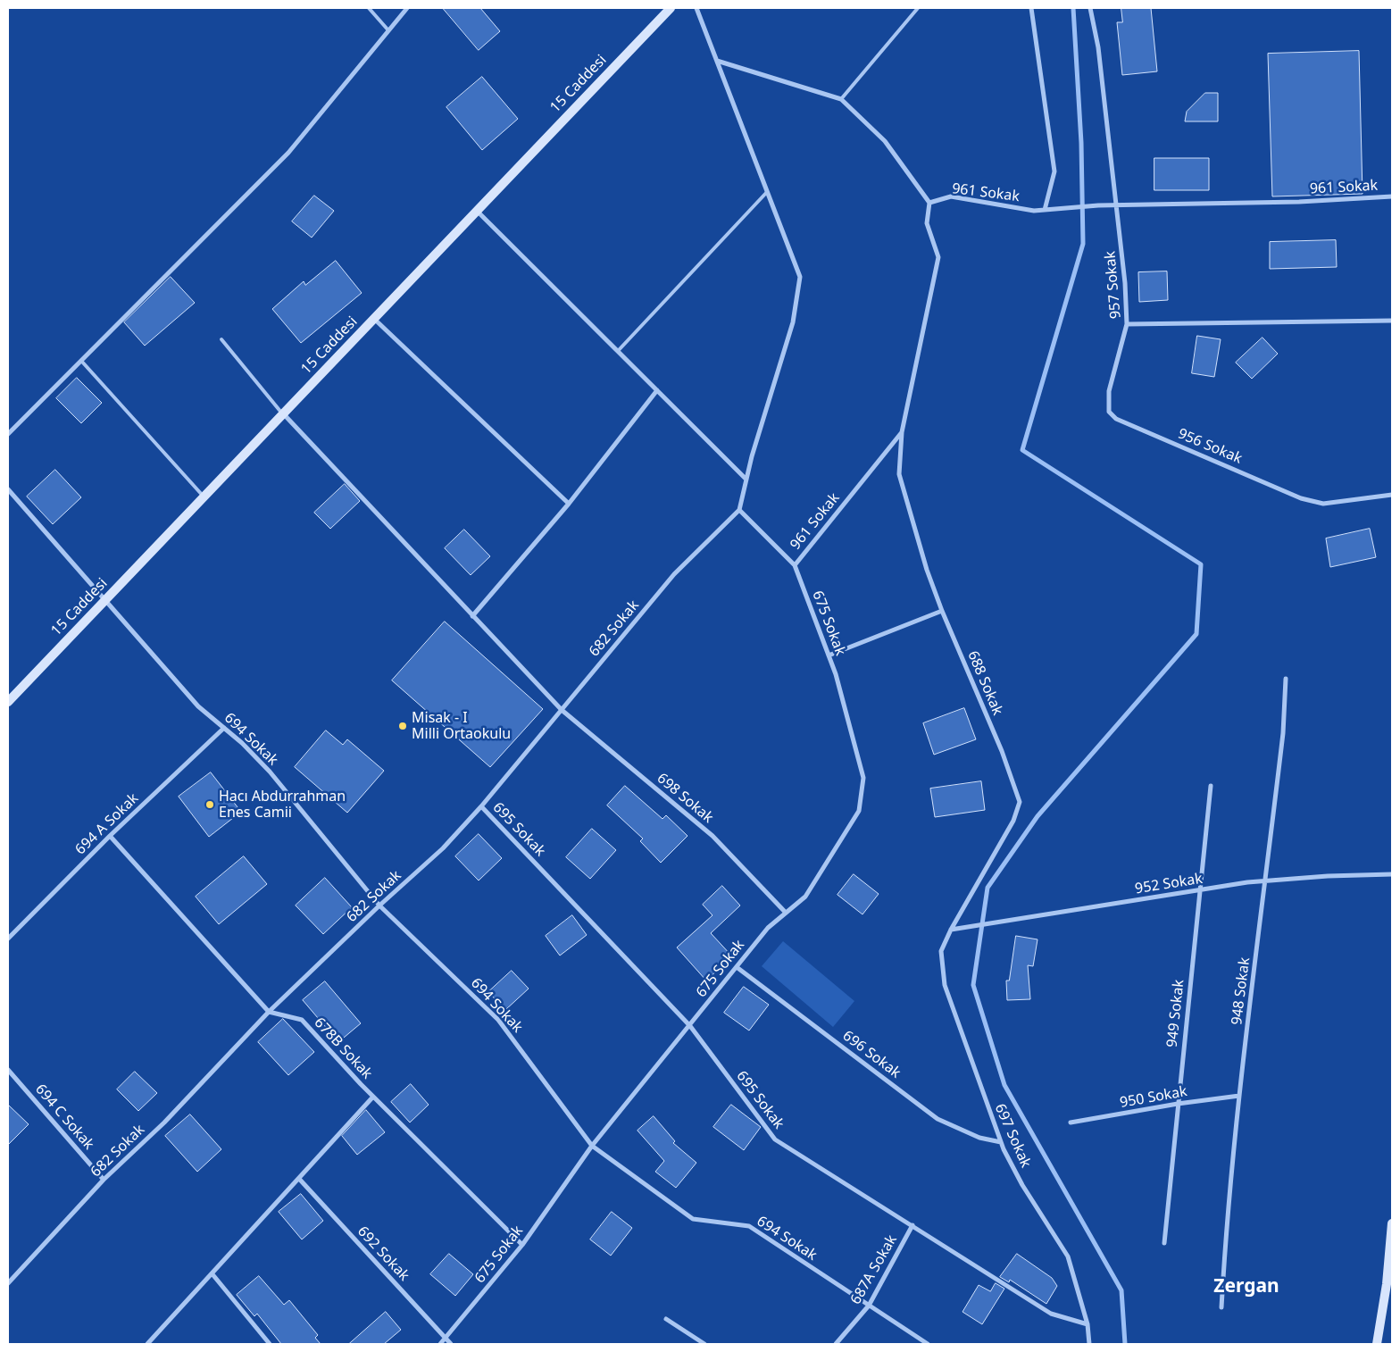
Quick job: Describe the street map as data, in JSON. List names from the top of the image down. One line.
{"streets":{"street":["15 Caddesi","961 Sokak","957 Sokak","956 Sokak","675 Sokak","682 Sokak","688 Sokak","694 Sokak","698 Sokak","694 A Sokak","695 Sokak","952 Sokak","948 Sokak","949 Sokak","678B Sokak","696 Sokak","950 Sokak","694 C Sokak","697 Sokak","692 Sokak","687A Sokak"]},"crossings":[["15 Caddesi","694 Sokak"],["15 Caddesi","698 Sokak"],["961 Sokak","957 Sokak"],["961 Sokak","675 Sokak"],["961 Sokak","688 Sokak"],["957 Sokak","956 Sokak"],["675 Sokak","694 Sokak"],["675 Sokak","698 Sokak"],["675 Sokak","695 Sokak"],["675 Sokak","678B Sokak"],["675 Sokak","696 Sokak"],["675 Sokak","692 Sokak"],["682 Sokak","694 Sokak"],["682 Sokak","698 Sokak"],["682 Sokak","695 Sokak"],["682 Sokak","678B Sokak"],["682 Sokak","694 C Sokak"],["688 Sokak","952 Sokak"],["688 Sokak","697 Sokak"],["694 Sokak","694 A Sokak"],["694 Sokak","687A Sokak"],["695 Sokak","697 Sokak"],["695 Sokak","687A Sokak"],["952 Sokak","948 Sokak"],["952 Sokak","949 Sokak"],["952 Sokak","697 Sokak"],["948 Sokak","950 Sokak"],["949 Sokak","950 Sokak"],["696 Sokak","697 Sokak"]],"districts":["Zergan"],"places":["Misak - I Milli Ortaokulu","Hacı Abdurrahman Enes Camii"]}
